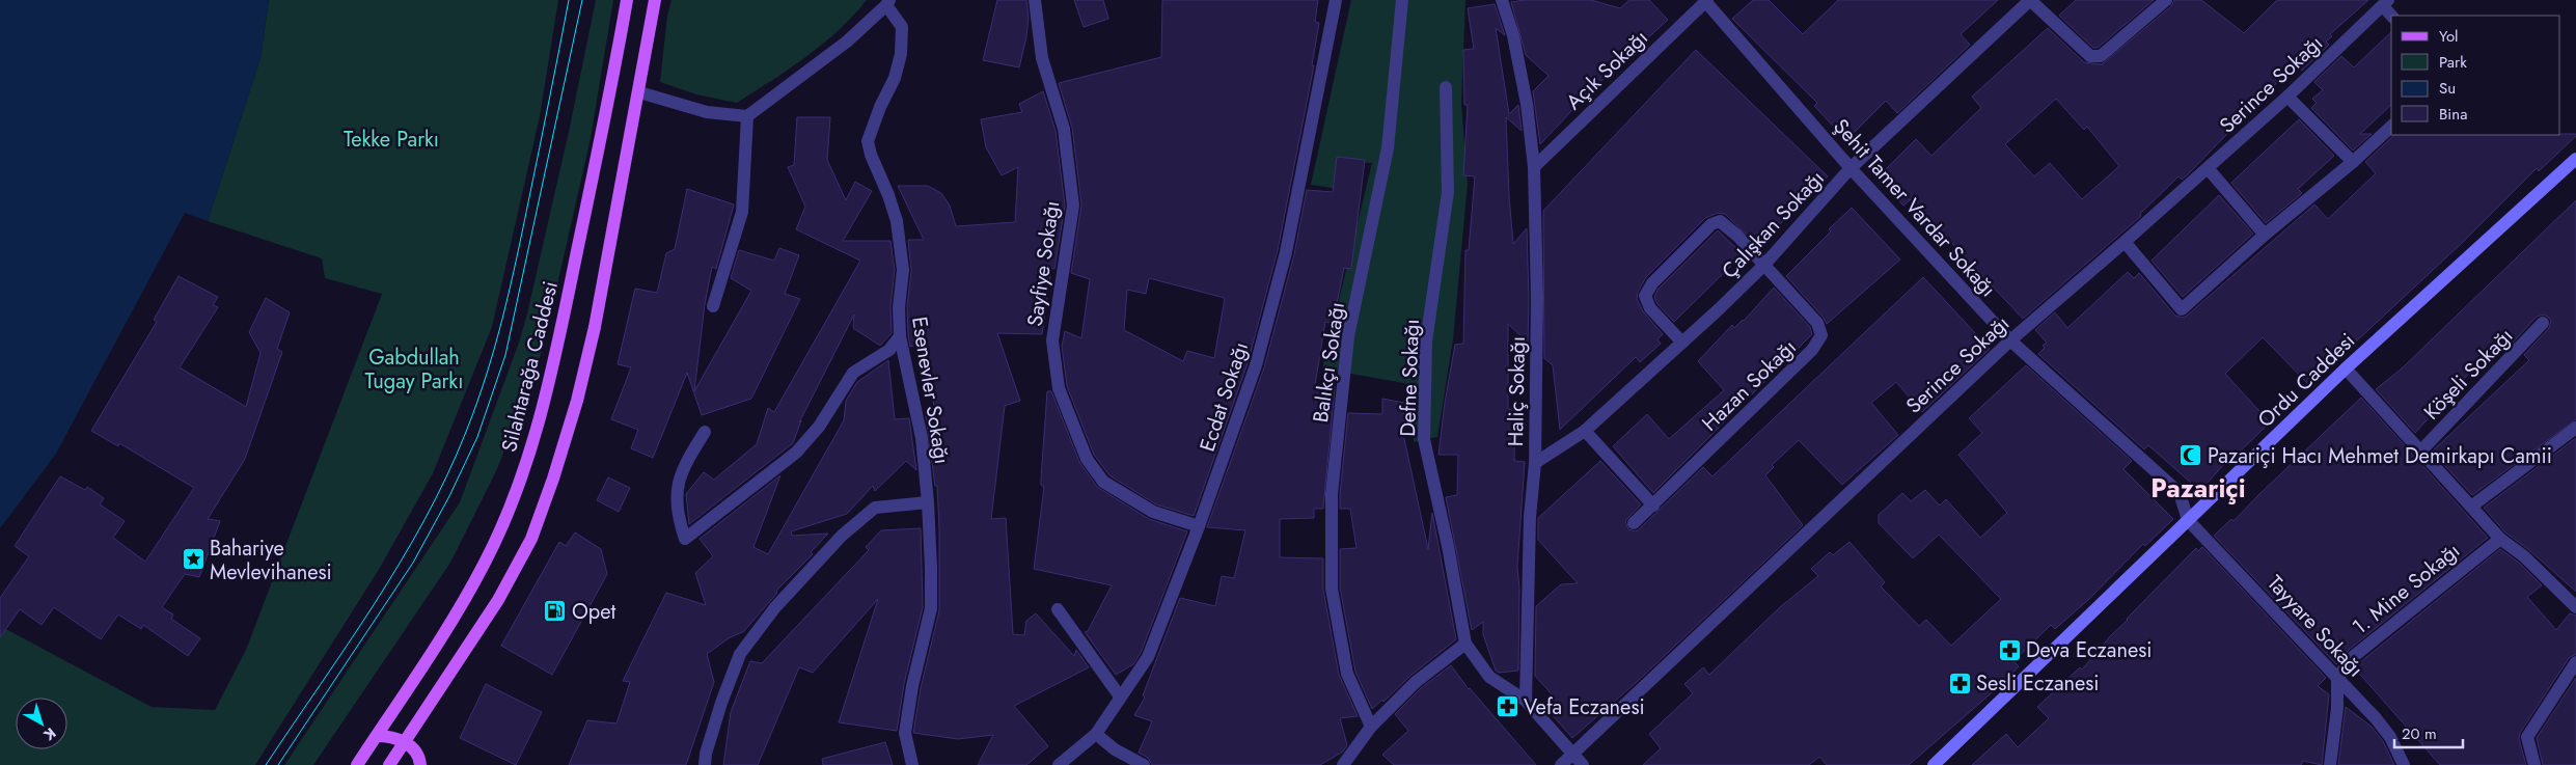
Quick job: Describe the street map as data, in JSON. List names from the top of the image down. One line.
{"streets":{"main road":["Silahtarağa Caddesi","Ordu Caddesi"],"street":["Açık Sokağı","Serince Sokağı","Şehit Tamer Vardar Sokağı","Çalışkan Sokağı","Sayfiye Sokağı","Balıkçı Sokağı","Köşeli Sokağı","Defne Sokağı","Hazan Sokağı","Esenevler Sokağı","Haliç Sokağı","Ecdat Sokağı","1. Mine Sokağı","Tayyare Sokağı"]},"crossings":[["Açık Sokağı","Şehit Tamer Vardar Sokağı"],["Açık Sokağı","Haliç Sokağı"],["Serince Sokağı","Şehit Tamer Vardar Sokağı"],["Şehit Tamer Vardar Sokağı","Çalışkan Sokağı"],["Şehit Tamer Vardar Sokağı","Ordu Caddesi"],["Şehit Tamer Vardar Sokağı","Tayyare Sokağı"],["Çalışkan Sokağı","Hazan Sokağı"],["Çalışkan Sokağı","Haliç Sokağı"],["Sayfiye Sokağı","Ecdat Sokağı"],["Defne Sokağı","Haliç Sokağı"],["Ordu Caddesi","Tayyare Sokağı"],["1. Mine Sokağı","Tayyare Sokağı"]],"districts":["Pazariçi"],"parks":["Tekke Parkı","Gabdullah Tugay Parkı"],"places":{"mosque":["Pazariçi Hacı Mehmet Demirkapı Camii"],"place":["Bahariye Mevlevihanesi"],"fuel station":["Opet"],"pharmacy":["Deva Eczanesi","Sesli Eczanesi","Vefa Eczanesi"]},"legend":["Yol","Park","Su","Bina"],"scale_bar":"20 m","north":"bottom right"}
